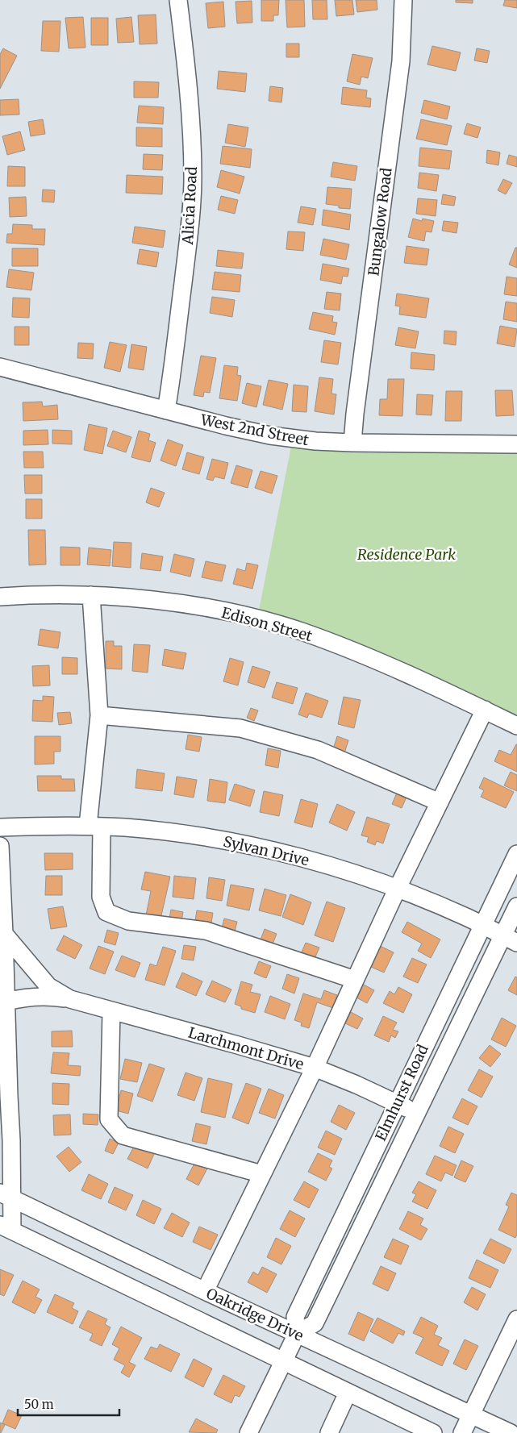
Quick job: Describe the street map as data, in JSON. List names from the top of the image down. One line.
{"streets":{"street":["Alicia Road","Bungalow Road","West 2nd Street","Edison Street","Sylvan Drive","Larchmont Drive","Elmhurst Road","Oakridge Drive"]},"crossings":[["Alicia Road","West 2nd Street"],["Bungalow Road","West 2nd Street"],["Sylvan Drive","Elmhurst Road"],["Larchmont Drive","Elmhurst Road"],["Elmhurst Road","Oakridge Drive"]],"parks":["Residence Park"],"scale_bar":"50 m"}
